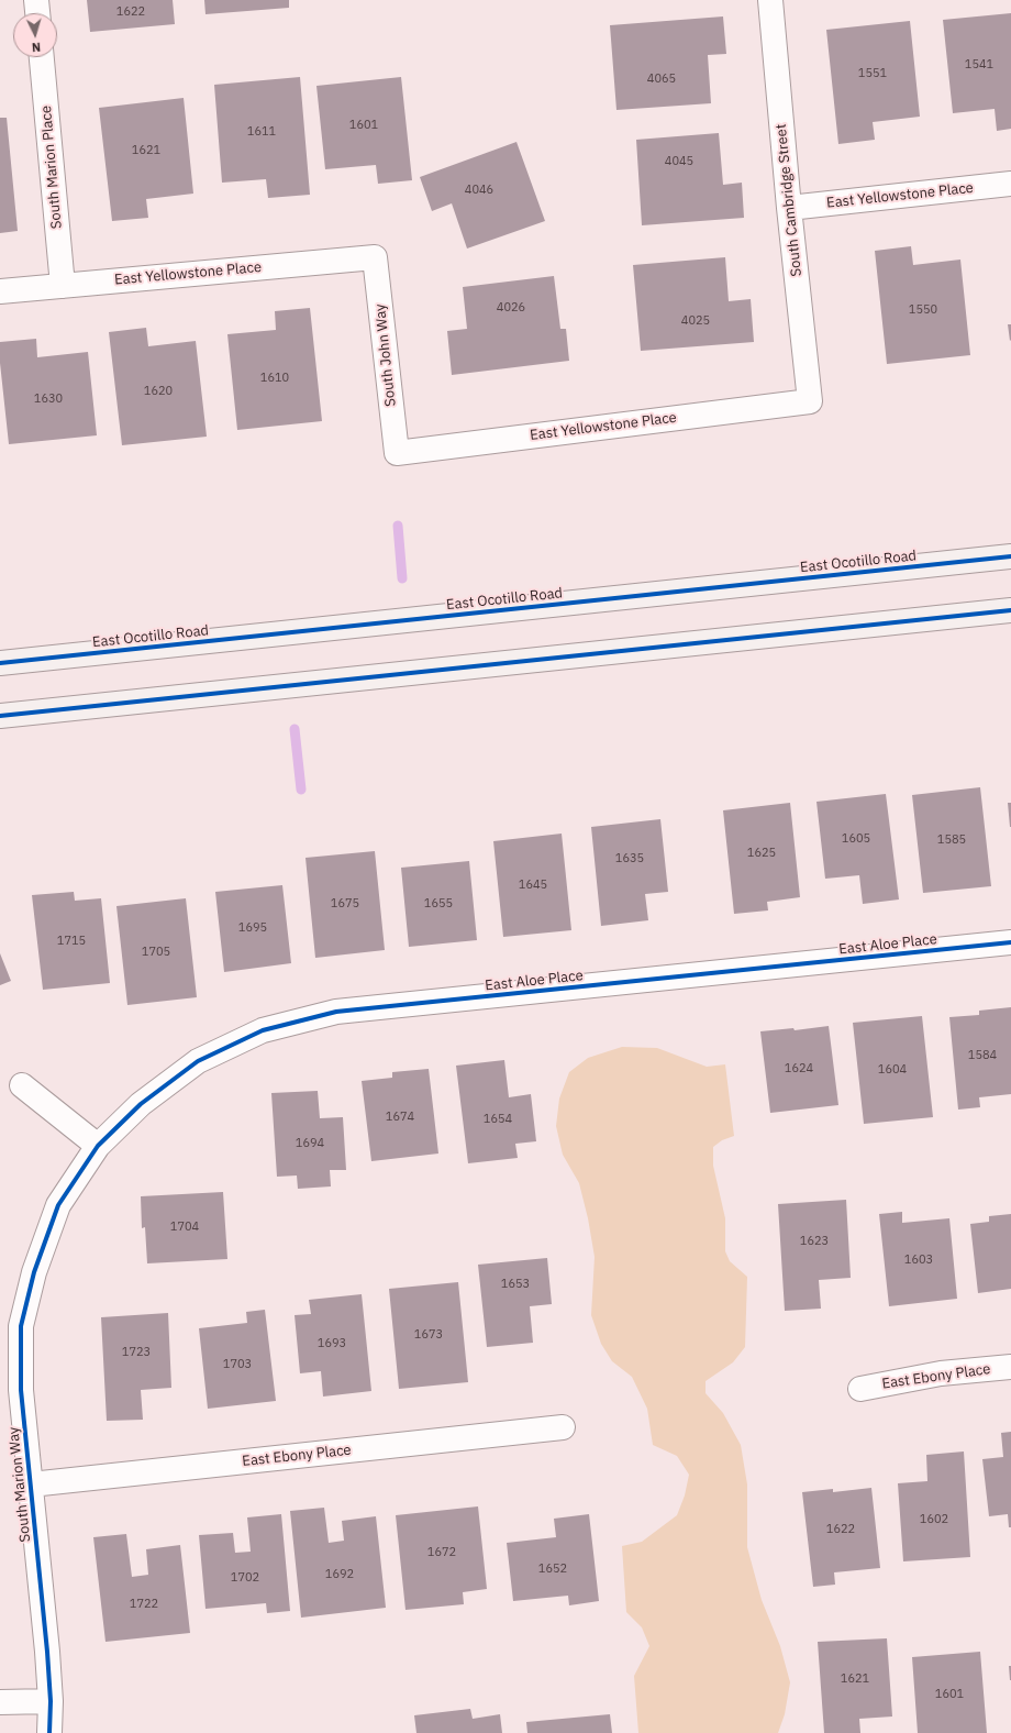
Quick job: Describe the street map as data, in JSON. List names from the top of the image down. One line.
{"streets":{"main road":["East Ocotillo Road"],"street":["South Marion Place","East Yellowstone Place","South Cambridge Street","South John Way","East Aloe Place","East Ebony Place","South Marion Way"]},"crossings":[["South Marion Place","East Yellowstone Place"],["East Yellowstone Place","South Cambridge Street"],["East Yellowstone Place","South John Way"],["East Aloe Place","South Marion Way"],["East Ebony Place","South Marion Way"]],"house_numbers":["1622","1541","1551","4065","1601","1611","1621","4045","4046","4026","1550","4025","1610","1620","1630","1605","1585","1625","1635","1645","1675","1655","1695","1715","1705","1584","1624","1604","1674","1654","1694","1704","1623","1603","1653","1673","1693","1723","1703","1602","1622","1672","1652","1692","1702","1722","1621","1601"],"north":"bottom"}
